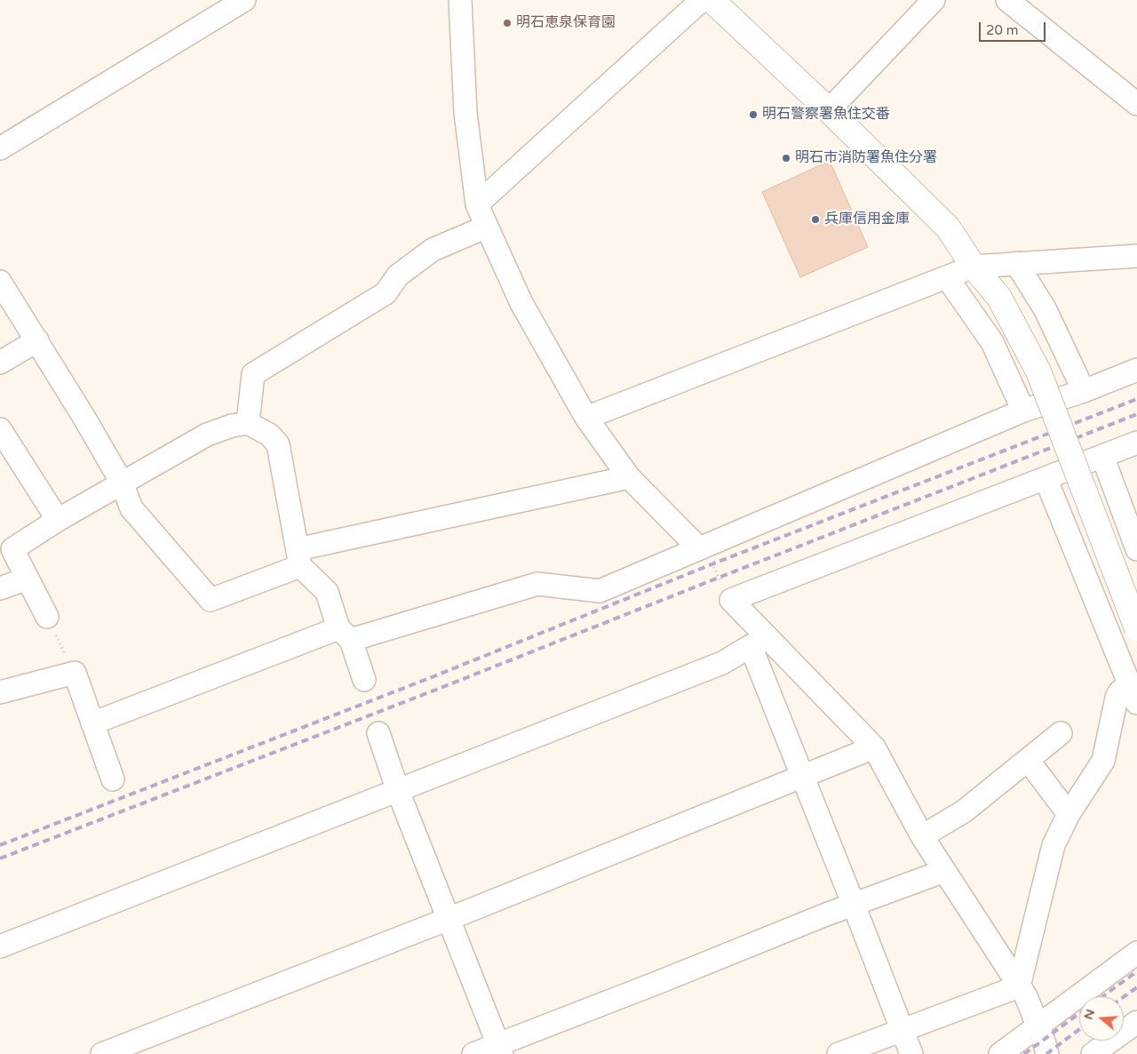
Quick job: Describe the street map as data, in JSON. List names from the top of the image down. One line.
{"places":["明石恵泉保育園","明石警察署魚住交番","明石市消防署魚住分署","兵庫信用金庫"],"scale_bar":"20 m","north":"left"}
